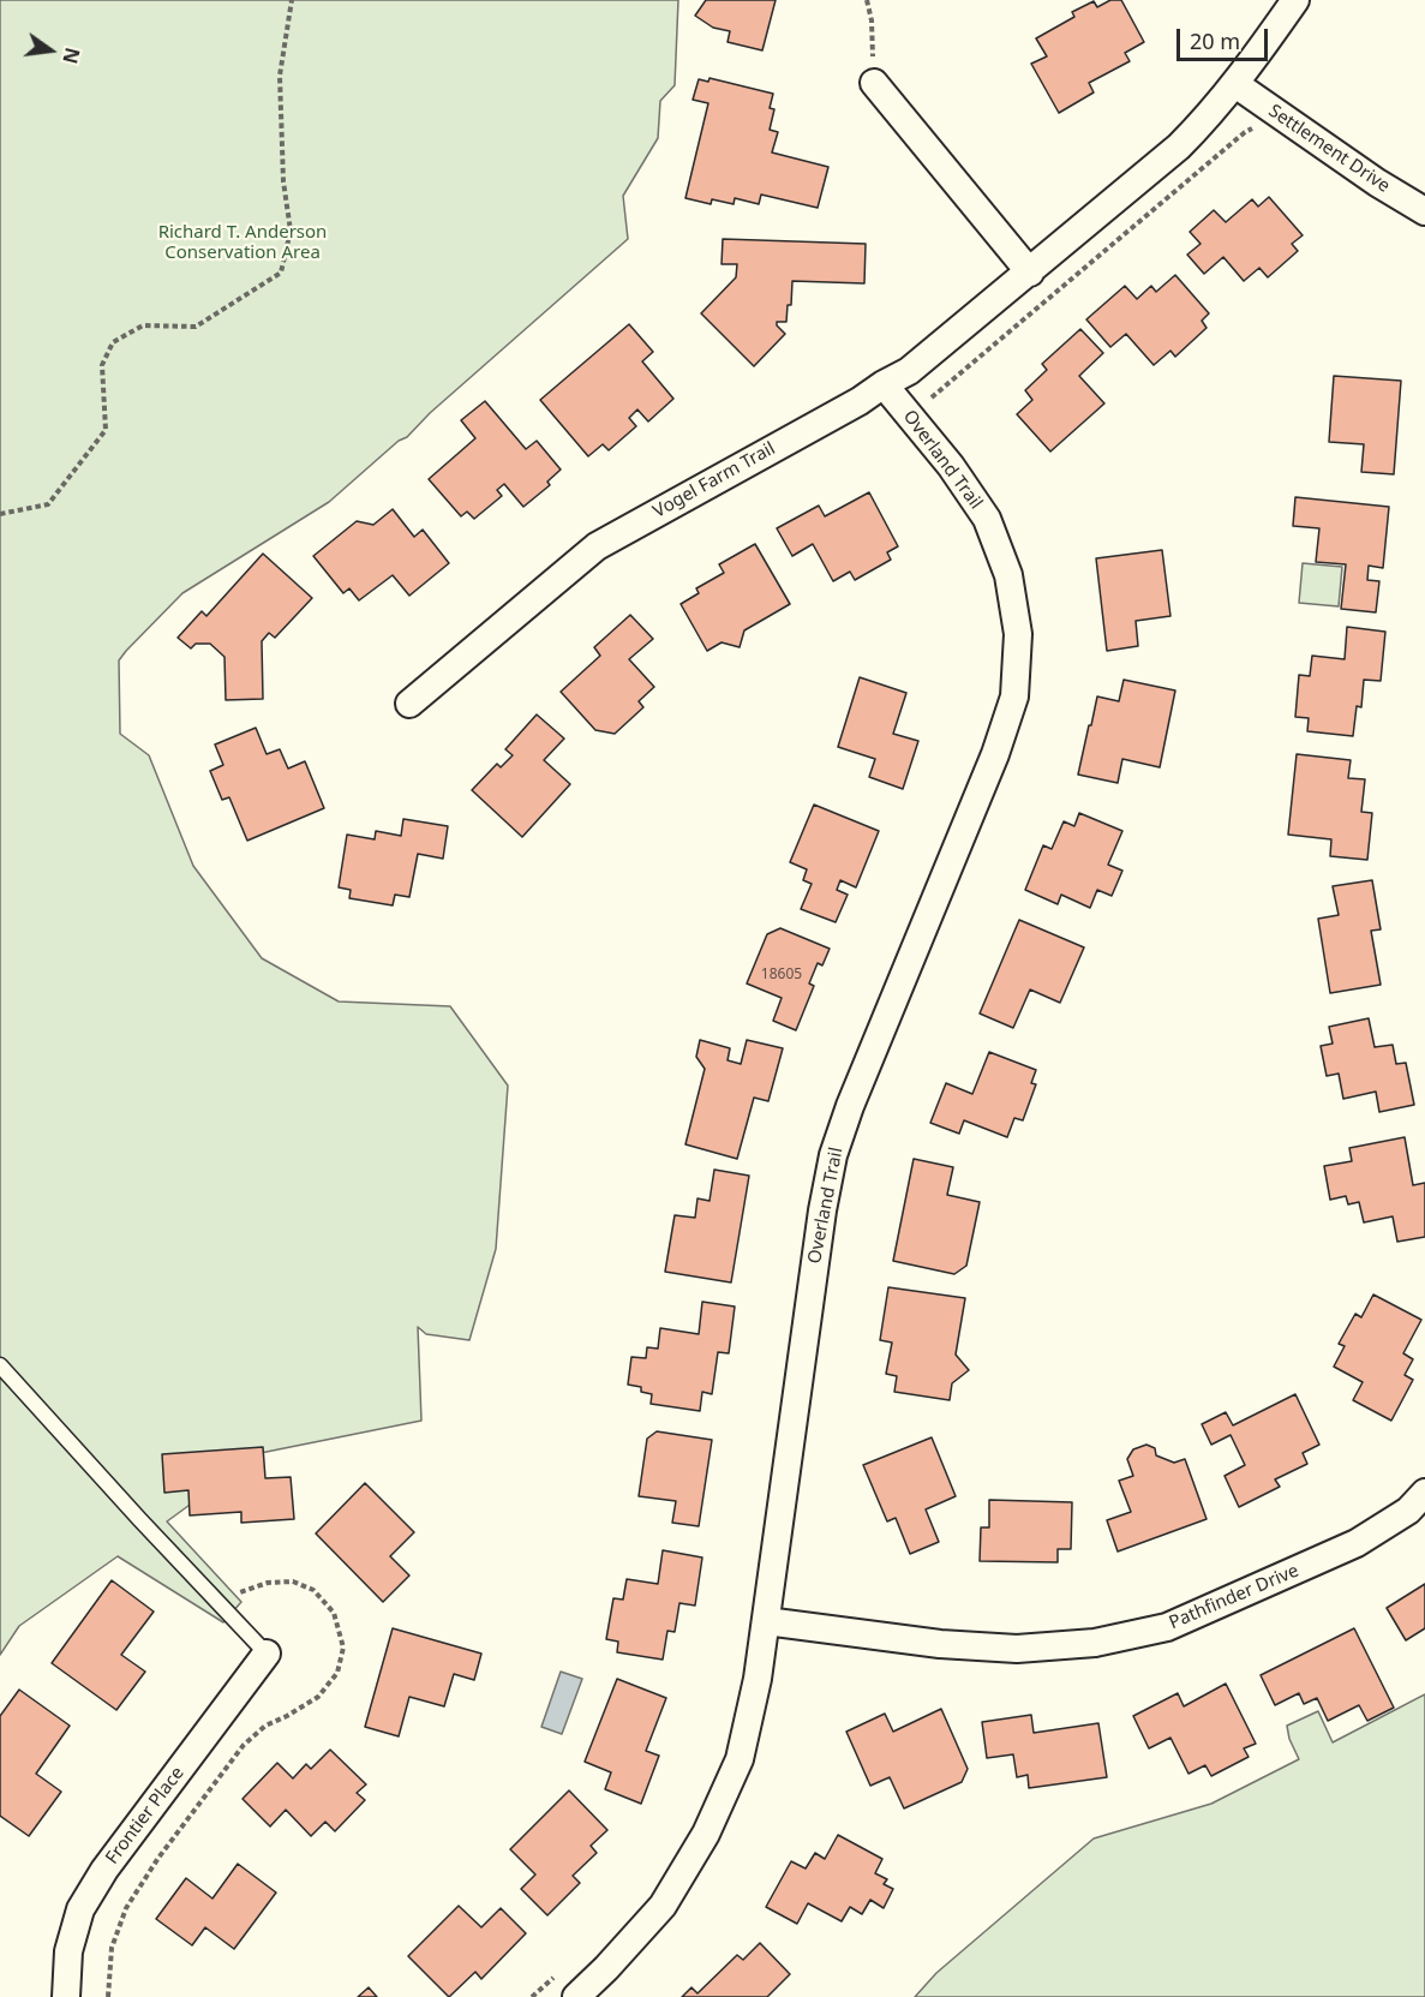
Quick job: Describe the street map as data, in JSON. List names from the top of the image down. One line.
{"streets":{"street":["Settlement Drive","Overland Trail","Vogel Farm Trail","Pathfinder Drive","Frontier Place"]},"crossings":[["Settlement Drive","Vogel Farm Trail"],["Overland Trail","Vogel Farm Trail"],["Overland Trail","Pathfinder Drive"]],"parks":["Richard T. Anderson Conservation Area"],"house_numbers":["18605"],"scale_bar":"20 m","north":"right"}
